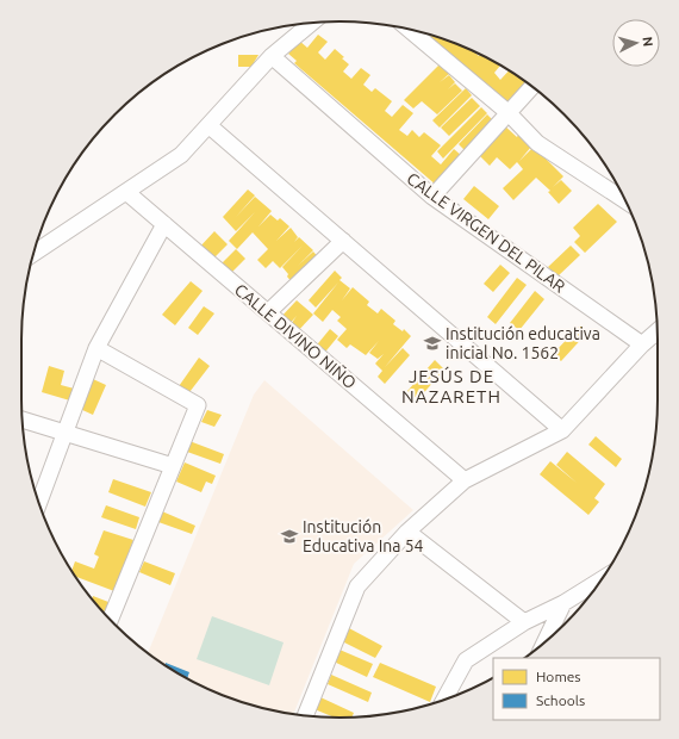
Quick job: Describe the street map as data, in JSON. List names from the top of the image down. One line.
{"streets":{"street":["CALLE VIRGEN DEL PILAR","CALLE DIVINO NIÑO"]},"districts":["JESÚS DE NAZARETH"],"places":{"school or university":["Institución educativa inicial No. 1562","Institución Educativa Ina 54"]},"legend":["Homes","Schools"],"north":"right"}
